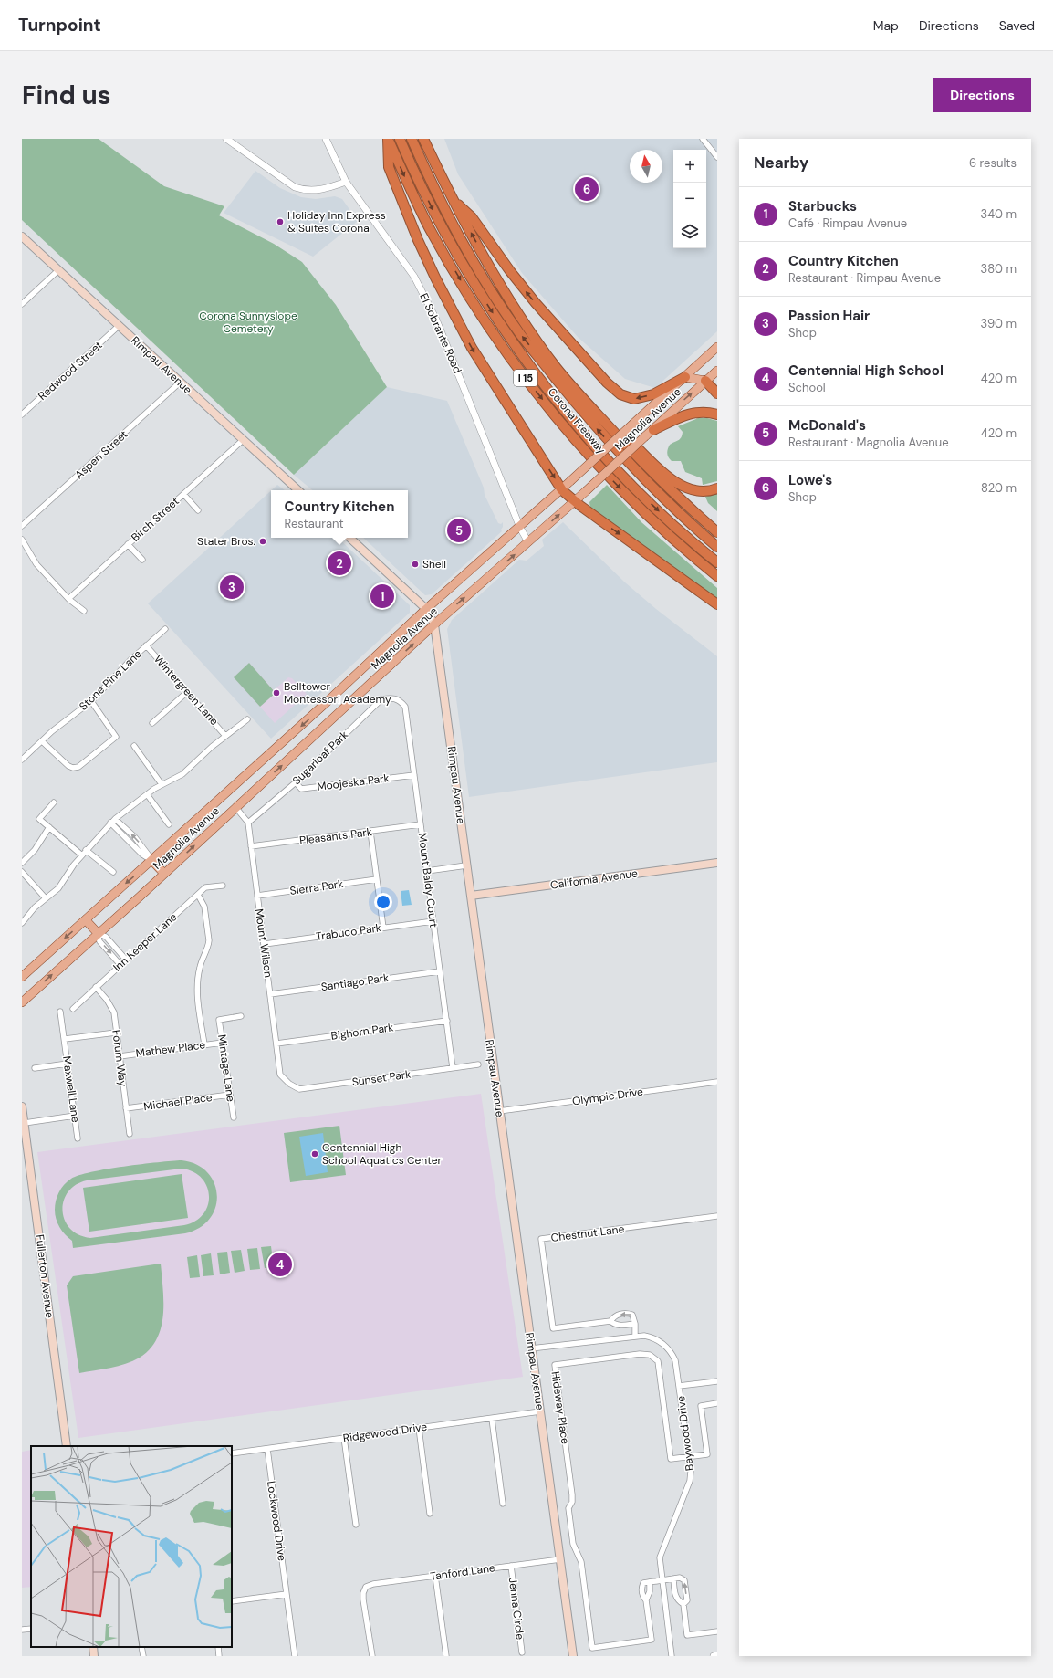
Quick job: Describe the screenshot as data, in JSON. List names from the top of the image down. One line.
{"streets":{"highway":["I 15","Corona Freeway"],"main road":["Rimpau Avenue","Magnolia Avenue","California Avenue","Fullerton Avenue"],"street":["El Sobrante Road","Redwood Street","Aspen Street","Birch Street","Stone Pine Lane","Wintergreen Lane","Sugarloaf Park","Moojeska Park","Pleasants Park","Mount Baldy Court","Sierra Park","Trabuco Park","Inn Keeper Lane","Mount Wilson","Santiago Park","Bighorn Park","Mathew Place","Forum Way","Mintage Lane","Sunset Park","Maxwell Lane","Olympic Drive","Michael Place","Chestnut Lane","Hideway Place","Ridgewood Drive","Baywood Drive","Lockwood Drive","Tanford Lane","Jenna Circle"]},"crossings":[["El Sobrante Road","Magnolia Avenue"],["Rimpau Avenue","Redwood Street"],["Rimpau Avenue","Magnolia Avenue"],["Rimpau Avenue","Aspen Street"],["Rimpau Avenue","Birch Street"],["Rimpau Avenue","California Avenue"],["Rimpau Avenue","Olympic Drive"],["Rimpau Avenue","Ridgewood Drive"],["Rimpau Avenue","Baywood Drive"],["Rimpau Avenue","Tanford Lane"],["Stone Pine Lane","Wintergreen Lane"],["Sugarloaf Park","Moojeska Park"],["Sugarloaf Park","Mount Baldy Court"],["Sugarloaf Park","Mount Wilson"],["Moojeska Park","Mount Baldy Court"],["Pleasants Park","Mount Baldy Court"],["Pleasants Park","Mount Wilson"],["Mount Baldy Court","Trabuco Park"],["Mount Baldy Court","Santiago Park"],["Mount Baldy Court","Bighorn Park"],["Mount Baldy Court","Sunset Park"],["Sierra Park","Mount Wilson"],["Trabuco Park","Mount Wilson"],["Inn Keeper Lane","Forum Way"],["Mount Wilson","Santiago Park"],["Mount Wilson","Bighorn Park"],["Mount Wilson","Sunset Park"],["Mathew Place","Forum Way"],["Mathew Place","Mintage Lane"],["Forum Way","Michael Place"],["Mintage Lane","Michael Place"],["Hideway Place","Baywood Drive"],["Ridgewood Drive","Lockwood Drive"],["Tanford Lane","Jenna Circle"]],"parks":["Corona Sunnyslope Cemetery"],"places":["Holiday Inn Express & Suites Corona","Stater Bros.","Shell","Belltower Montessori Academy","Centennial High School Aquatics Center"],"north":"top","page":{"header":"Turnpoint","nav":["Map","Directions","Saved"],"buttons":"Directions","title":"Find us","heading":["Nearby","6 results"],"map_buttons":["+","−"],"pins":["6","5","2","3","1","4"],"list":[{"mark":"1","name":"Starbucks","note":"Café · Rimpau Avenue","value":"340 m"},{"mark":"2","name":"Country Kitchen","note":"Restaurant · Rimpau Avenue","value":"380 m"},{"mark":"3","name":"Passion Hair","note":"Shop","value":"390 m"},{"mark":"4","name":"Centennial High School","note":"School","value":"420 m"},{"mark":"5","name":"McDonald's","note":"Restaurant · Magnolia Avenue","value":"420 m"},{"mark":"6","name":"Lowe's","note":"Shop","value":"820 m"}],"popup":["Country Kitchen","Restaurant"]}}
